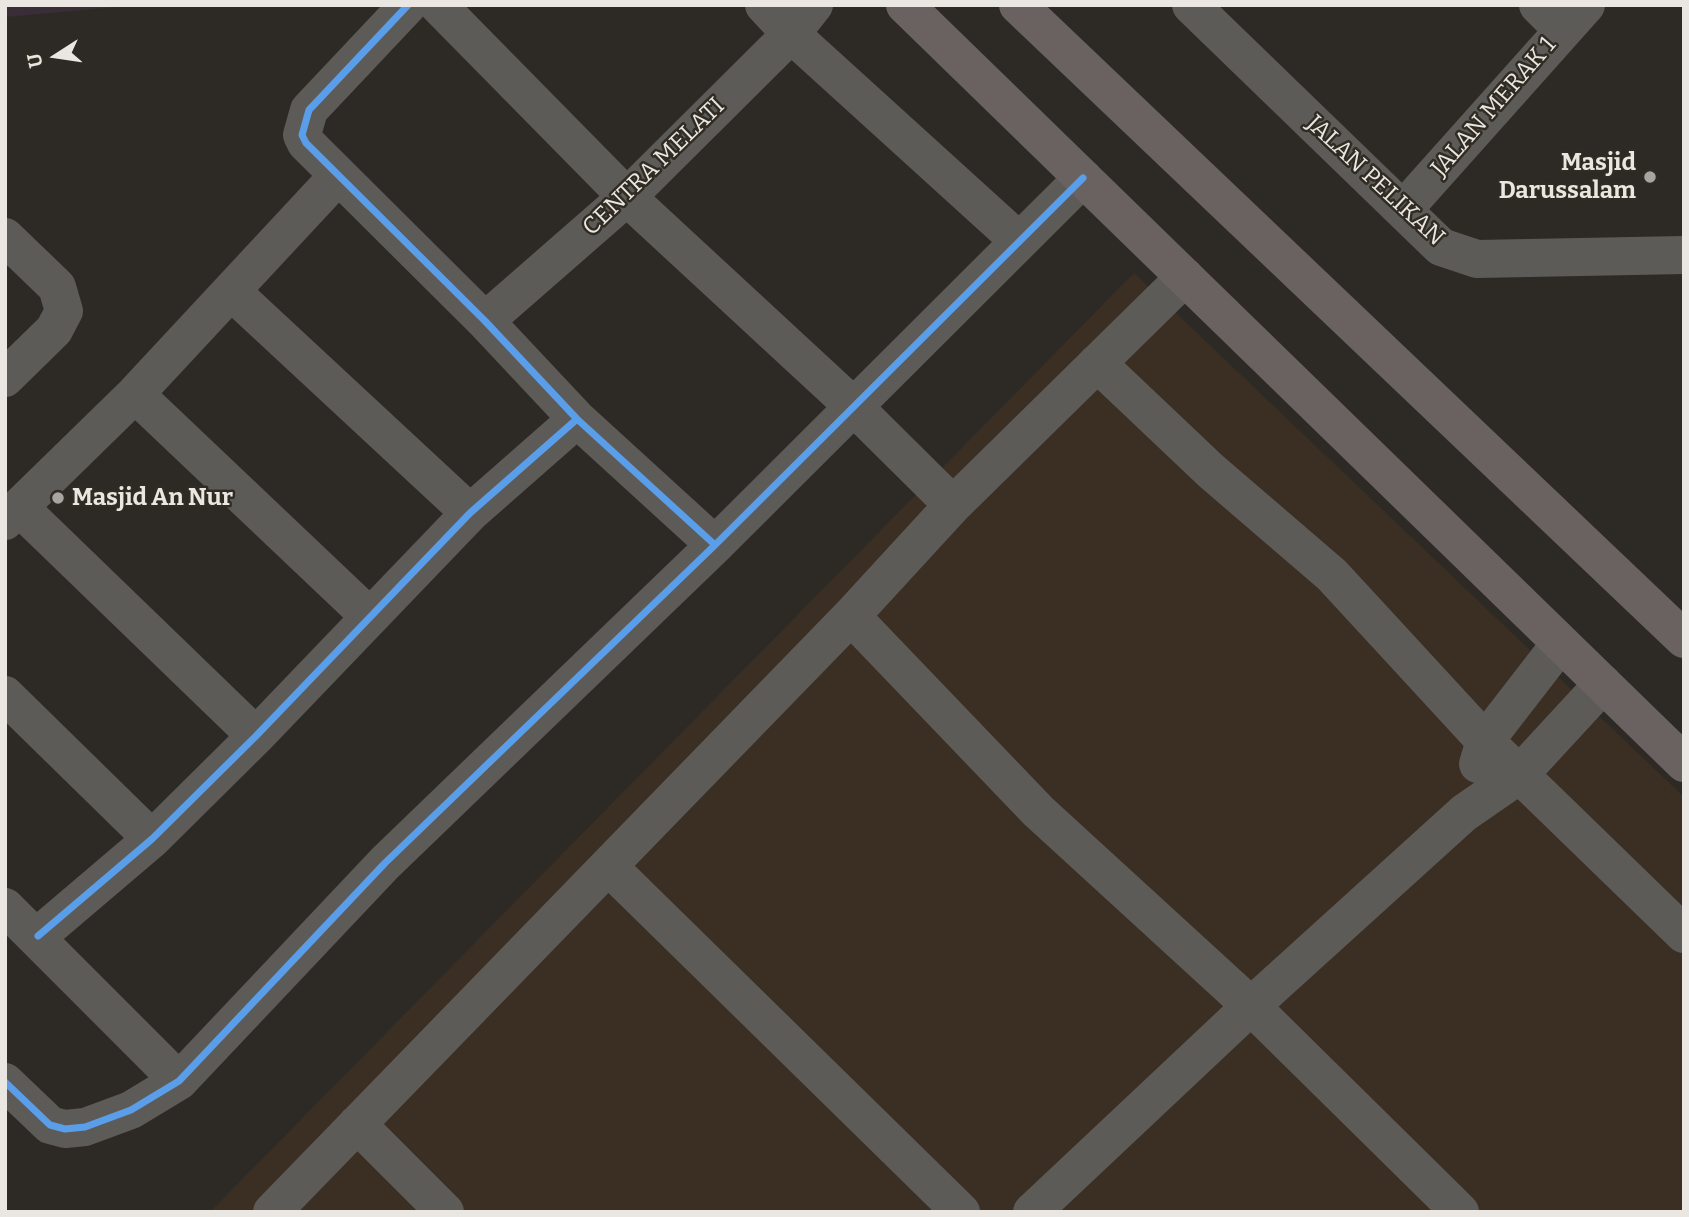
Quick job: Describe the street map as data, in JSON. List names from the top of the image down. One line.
{"streets":{"street":["JALAN MERAK 1","CENTRA MELATI","JALAN PELIKAN"]},"crossings":[["JALAN MERAK 1","JALAN PELIKAN"]],"places":["Masjid Darussalam","Masjid An Nur"],"north":"left"}
